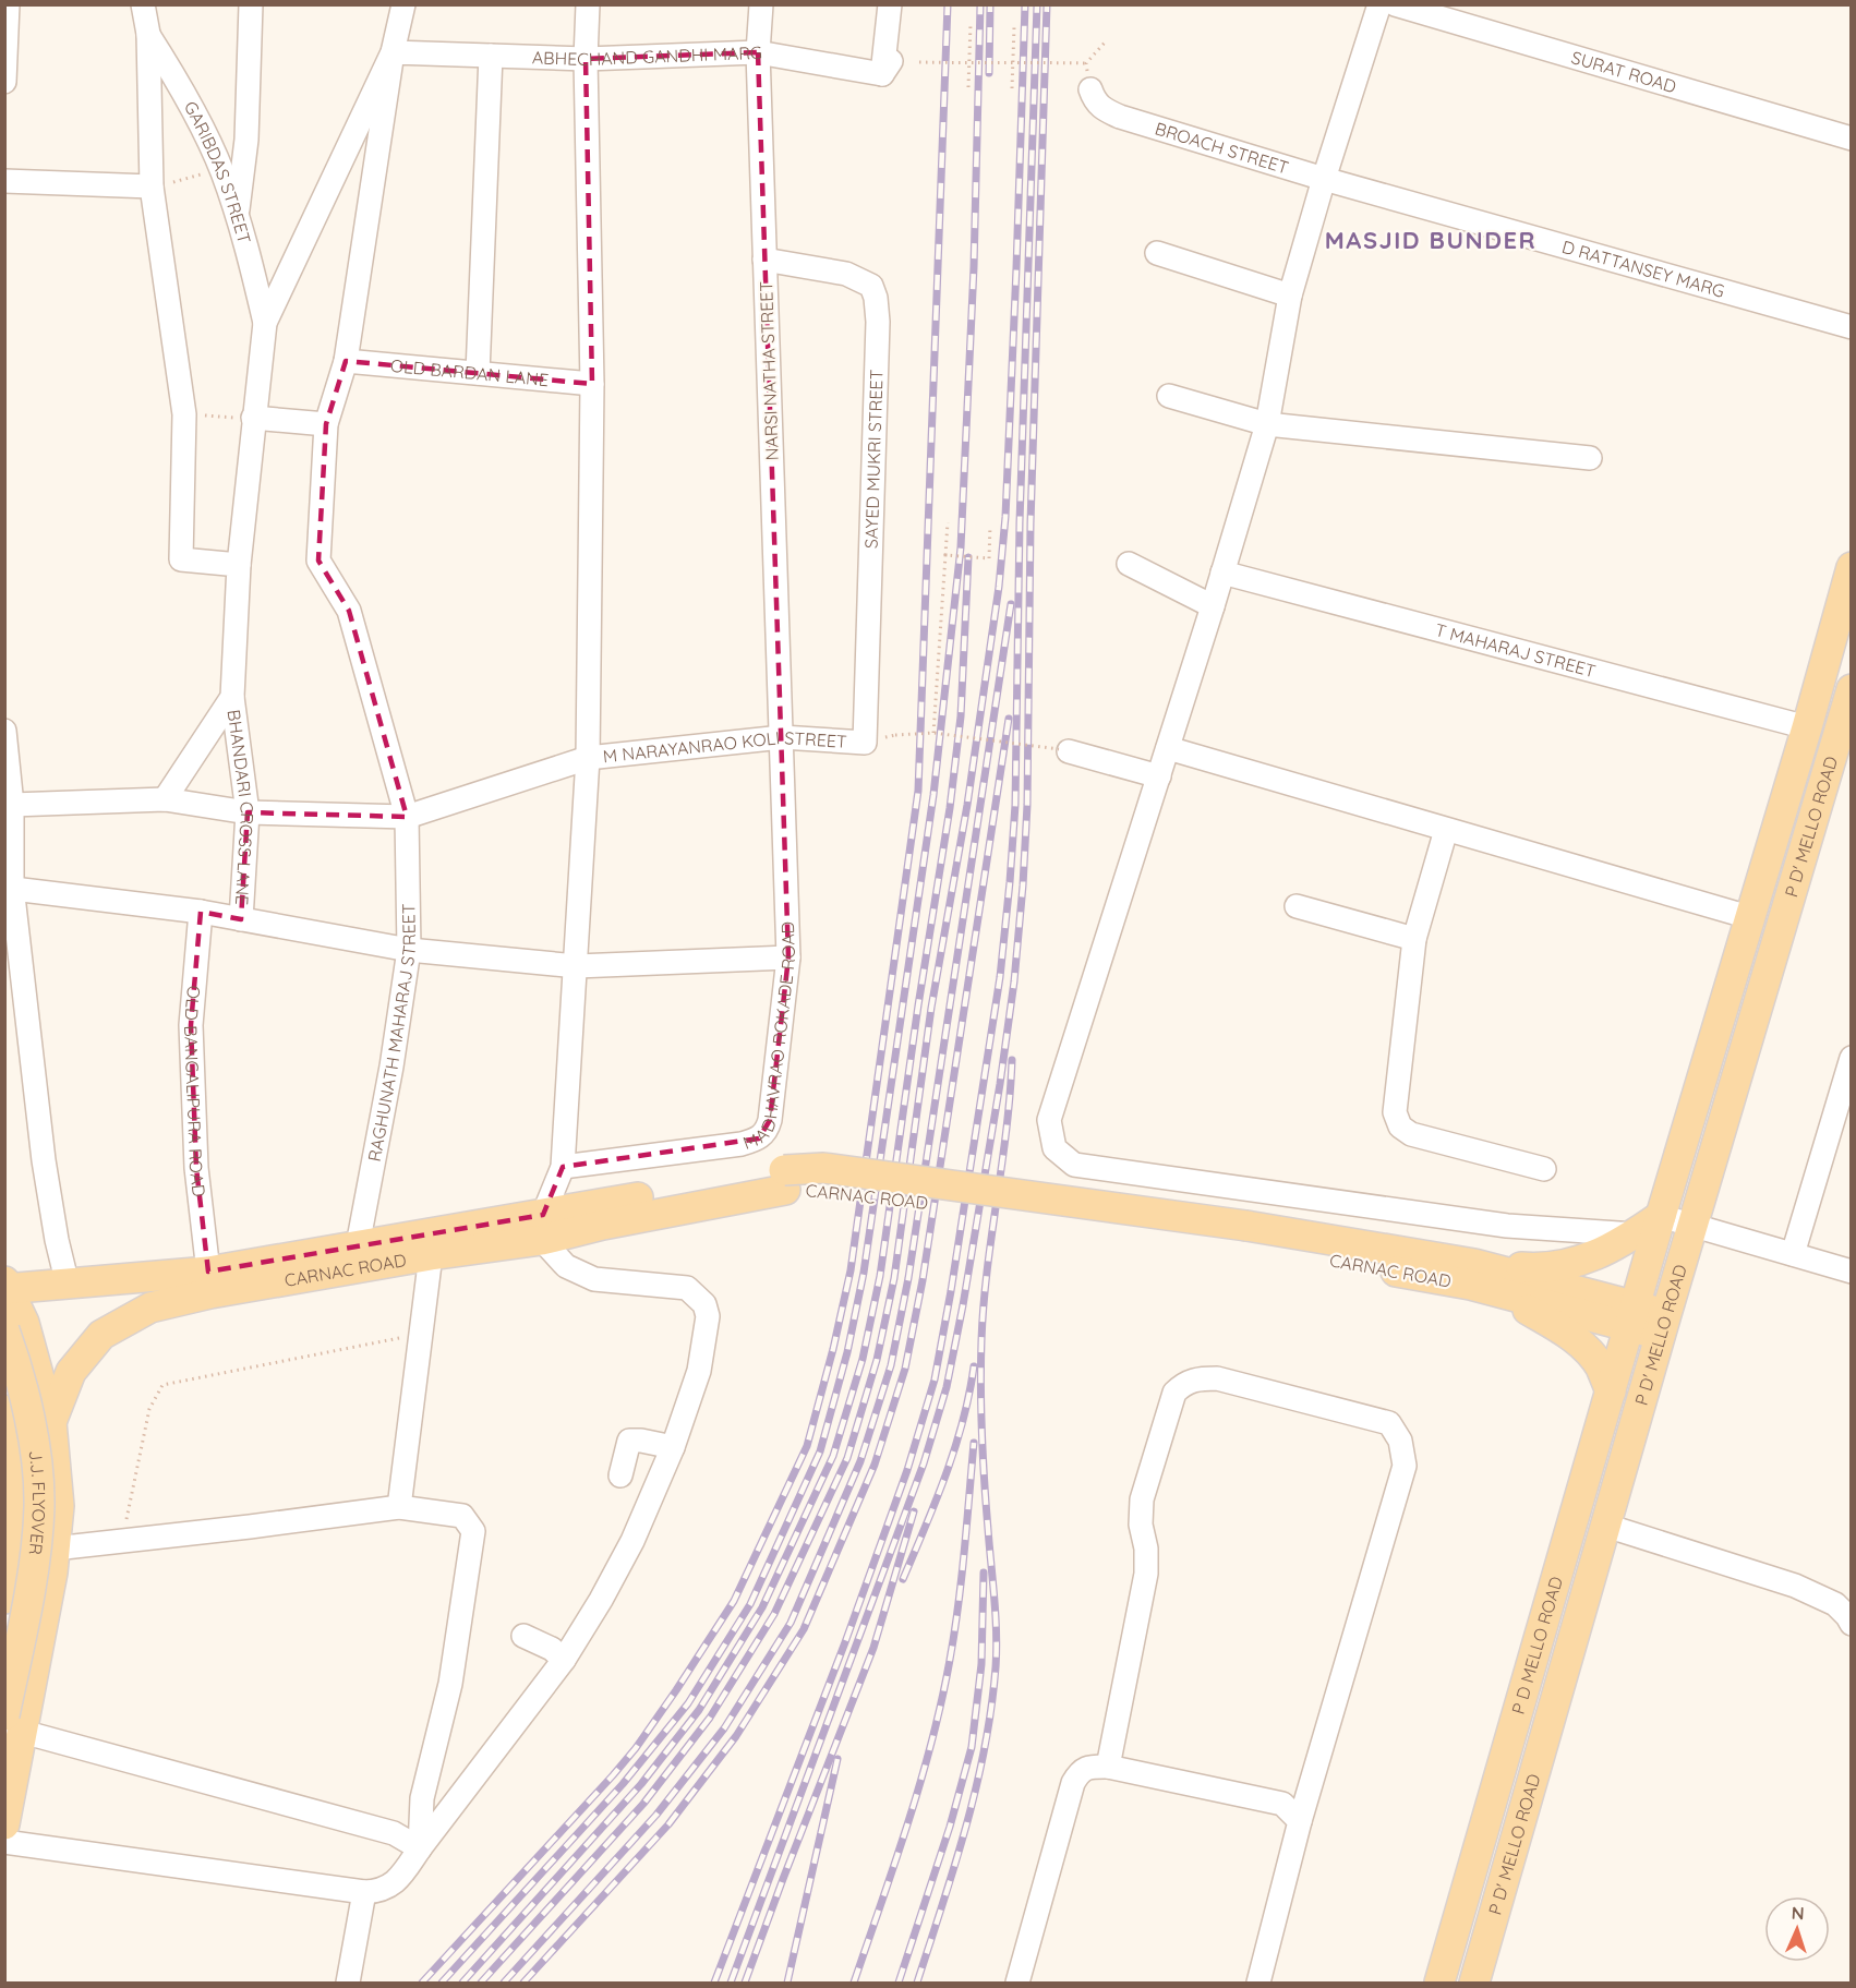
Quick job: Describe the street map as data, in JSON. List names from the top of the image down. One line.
{"streets":{"main road":["P D' MELLO ROAD","CARNAC ROAD","J.J. FLYOVER","P D MELLO ROAD"],"street":["ABHECHAND GANDHI MARG","SURAT ROAD","BROACH STREET","GARIBDAS STREET","D RATTANSEY MARG","NARSI NATHA STREET","OLD BARDAN LANE","SAYED MUKRI STREET","T MAHARAJ STREET","M NARAYANRAO KOLI STREET","BHANDARI CROSS LANE","MADHAVRAO ROKADE ROAD","RAGHUNATH MAHARAJ STREET","OLD BANGALIPURA ROAD"]},"crossings":[["ABHECHAND GANDHI MARG","NARSI NATHA STREET"],["ABHECHAND GANDHI MARG","RAGHUNATH MAHARAJ STREET"],["BROACH STREET","D RATTANSEY MARG"],["GARIBDAS STREET","BHANDARI CROSS LANE"],["NARSI NATHA STREET","SAYED MUKRI STREET"],["NARSI NATHA STREET","M NARAYANRAO KOLI STREET"],["NARSI NATHA STREET","MADHAVRAO ROKADE ROAD"],["OLD BARDAN LANE","RAGHUNATH MAHARAJ STREET"],["SAYED MUKRI STREET","M NARAYANRAO KOLI STREET"],["T MAHARAJ STREET","P D' MELLO ROAD"],["M NARAYANRAO KOLI STREET","BHANDARI CROSS LANE"],["M NARAYANRAO KOLI STREET","MADHAVRAO ROKADE ROAD"],["M NARAYANRAO KOLI STREET","RAGHUNATH MAHARAJ STREET"],["P D' MELLO ROAD","CARNAC ROAD"],["P D' MELLO ROAD","P D MELLO ROAD"],["RAGHUNATH MAHARAJ STREET","CARNAC ROAD"],["OLD BANGALIPURA ROAD","CARNAC ROAD"],["CARNAC ROAD","P D MELLO ROAD"]],"districts":["MASJID BUNDER"],"north":"top"}
